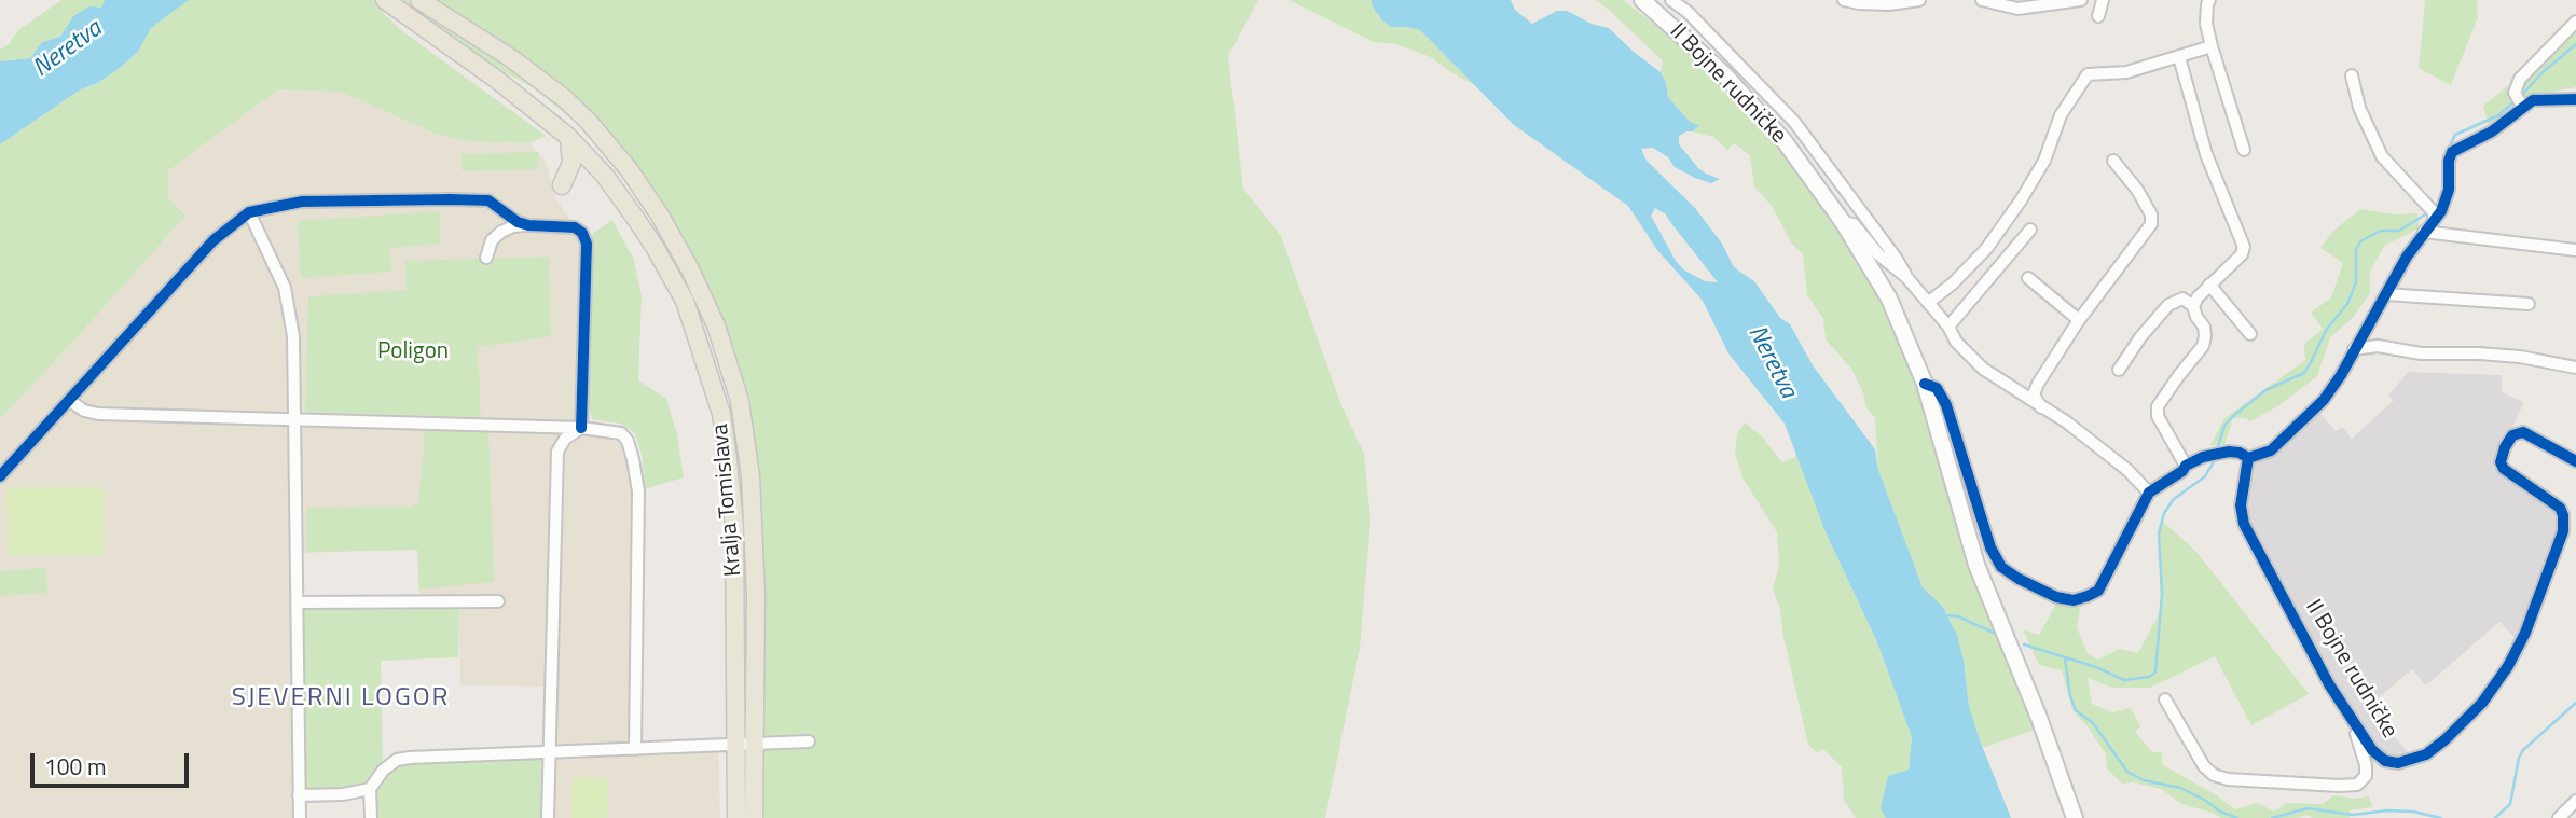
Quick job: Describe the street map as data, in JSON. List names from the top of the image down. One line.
{"streets":{"main road":["Kralja Tomislava"],"street":["II Bojne rudničke"]},"districts":["SJEVERNI LOGOR"],"water":["Neretva"],"parks":["Poligon"],"scale_bar":"100 m"}
